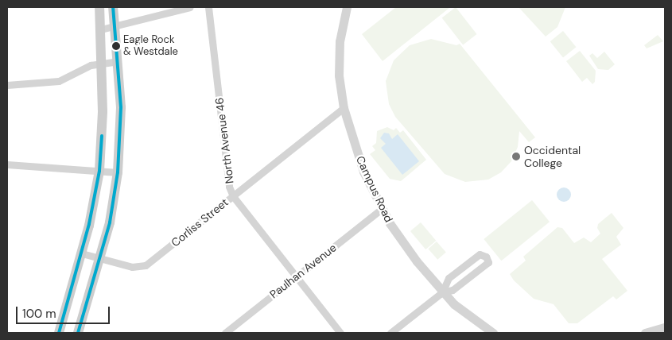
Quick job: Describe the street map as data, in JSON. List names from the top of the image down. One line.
{"streets":{"street":["North Avenue 46","Campus Road","Corliss Street","Paulhan Avenue"]},"crossings":[["North Avenue 46","Corliss Street"],["North Avenue 46","Paulhan Avenue"],["Campus Road","Corliss Street"],["Campus Road","Paulhan Avenue"]],"places":["Eagle Rock & Westdale","Occidental College"],"scale_bar":"100 m"}
